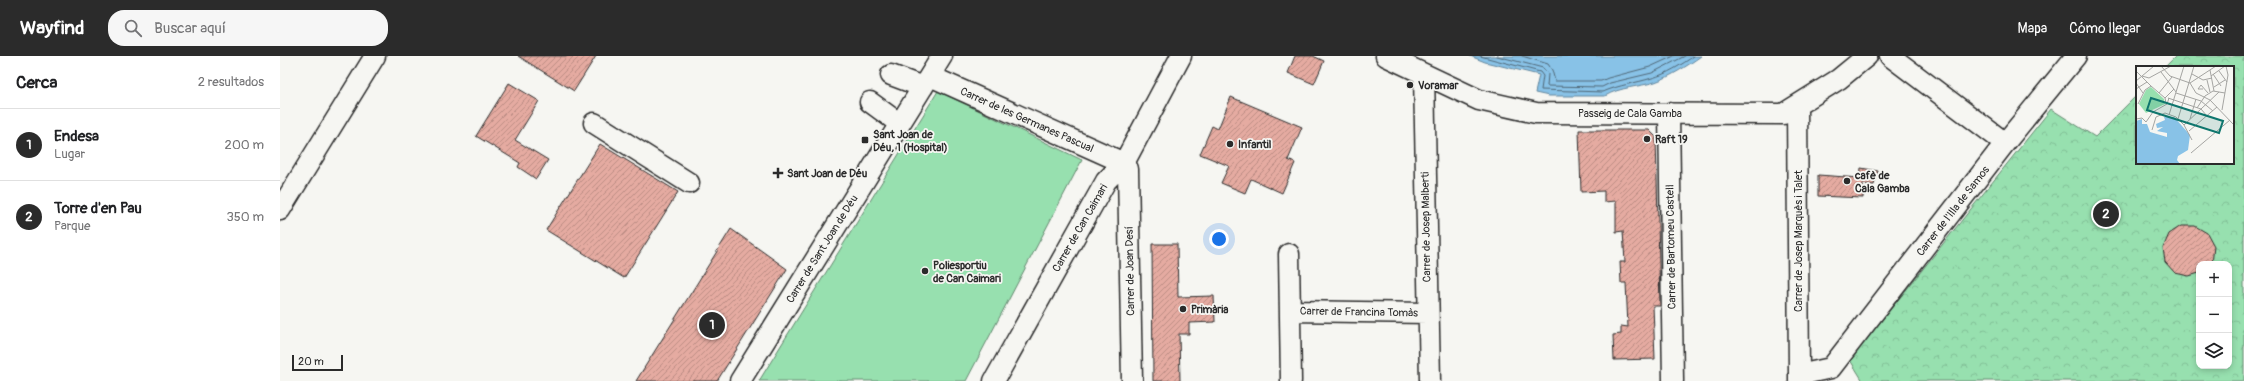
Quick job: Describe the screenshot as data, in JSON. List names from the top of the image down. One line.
{"streets":{"street":["Passeig de Cala Gamba","Carrer de les Germanes Pascual","Carrer de l'Illa de Samos","Carrer de Josep Malberti","Carrer de Can Caimari","Carrer de Josep Marquès i Talet","Carrer de Bartomeu Castell","Carrer de Sant Joan de Déu","Carrer de Joan Desí","Carrer de Francina Tomàs"]},"crossings":[["Passeig de Cala Gamba","Carrer de Josep Malberti"],["Passeig de Cala Gamba","Carrer de Josep Marquès i Talet"],["Passeig de Cala Gamba","Carrer de Bartomeu Castell"],["Carrer de les Germanes Pascual","Carrer de Can Caimari"],["Carrer de les Germanes Pascual","Carrer de Sant Joan de Déu"],["Carrer de les Germanes Pascual","Carrer de Joan Desí"],["Carrer de Josep Malberti","Carrer de Francina Tomàs"],["Carrer de Can Caimari","Carrer de Joan Desí"]],"places":{"other":["Voramar","Raft 19","Infantil","cafè de Cala Gamba","Poliesportiu de Can Caimari","Primària"],"transit":["Sant Joan de Déu, 1 (Hospital)"],"health":["Sant Joan de Déu"]},"scale_bar":"20 m","page":{"header":"Wayfind","search":"Buscar aquí","nav":["Mapa","Cómo llegar","Guardados"],"heading":["Cerca","2 resultados"],"list":[{"mark":"1","name":"Endesa","note":"Lugar","value":"200 m"},{"mark":"2","name":"Torre d'en Pau","note":"Parque","value":"350 m"}],"pins":["2","1"],"map_buttons":["+","−"],"scale":"20 m"}}
